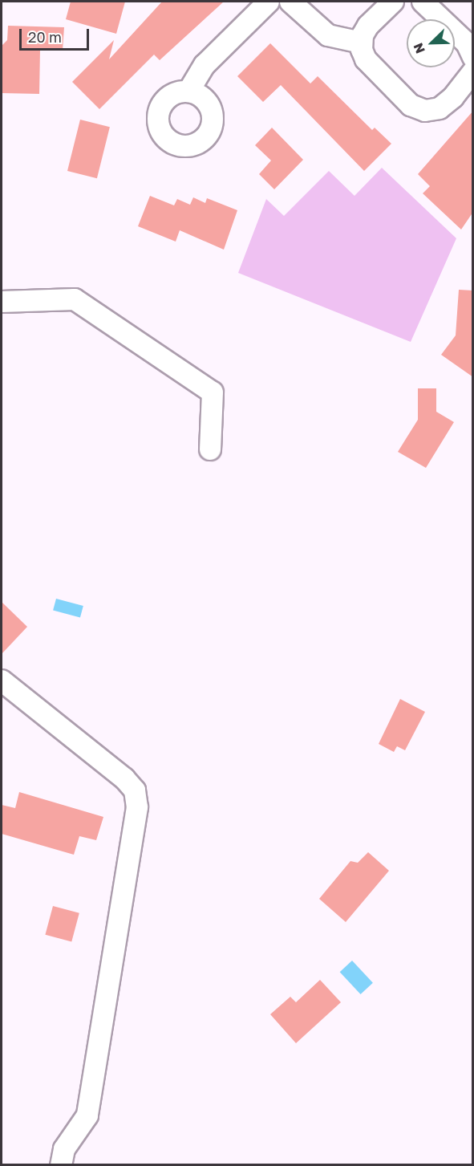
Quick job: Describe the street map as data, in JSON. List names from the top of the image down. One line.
{"scale_bar":"20 m","north":"bottom left"}
